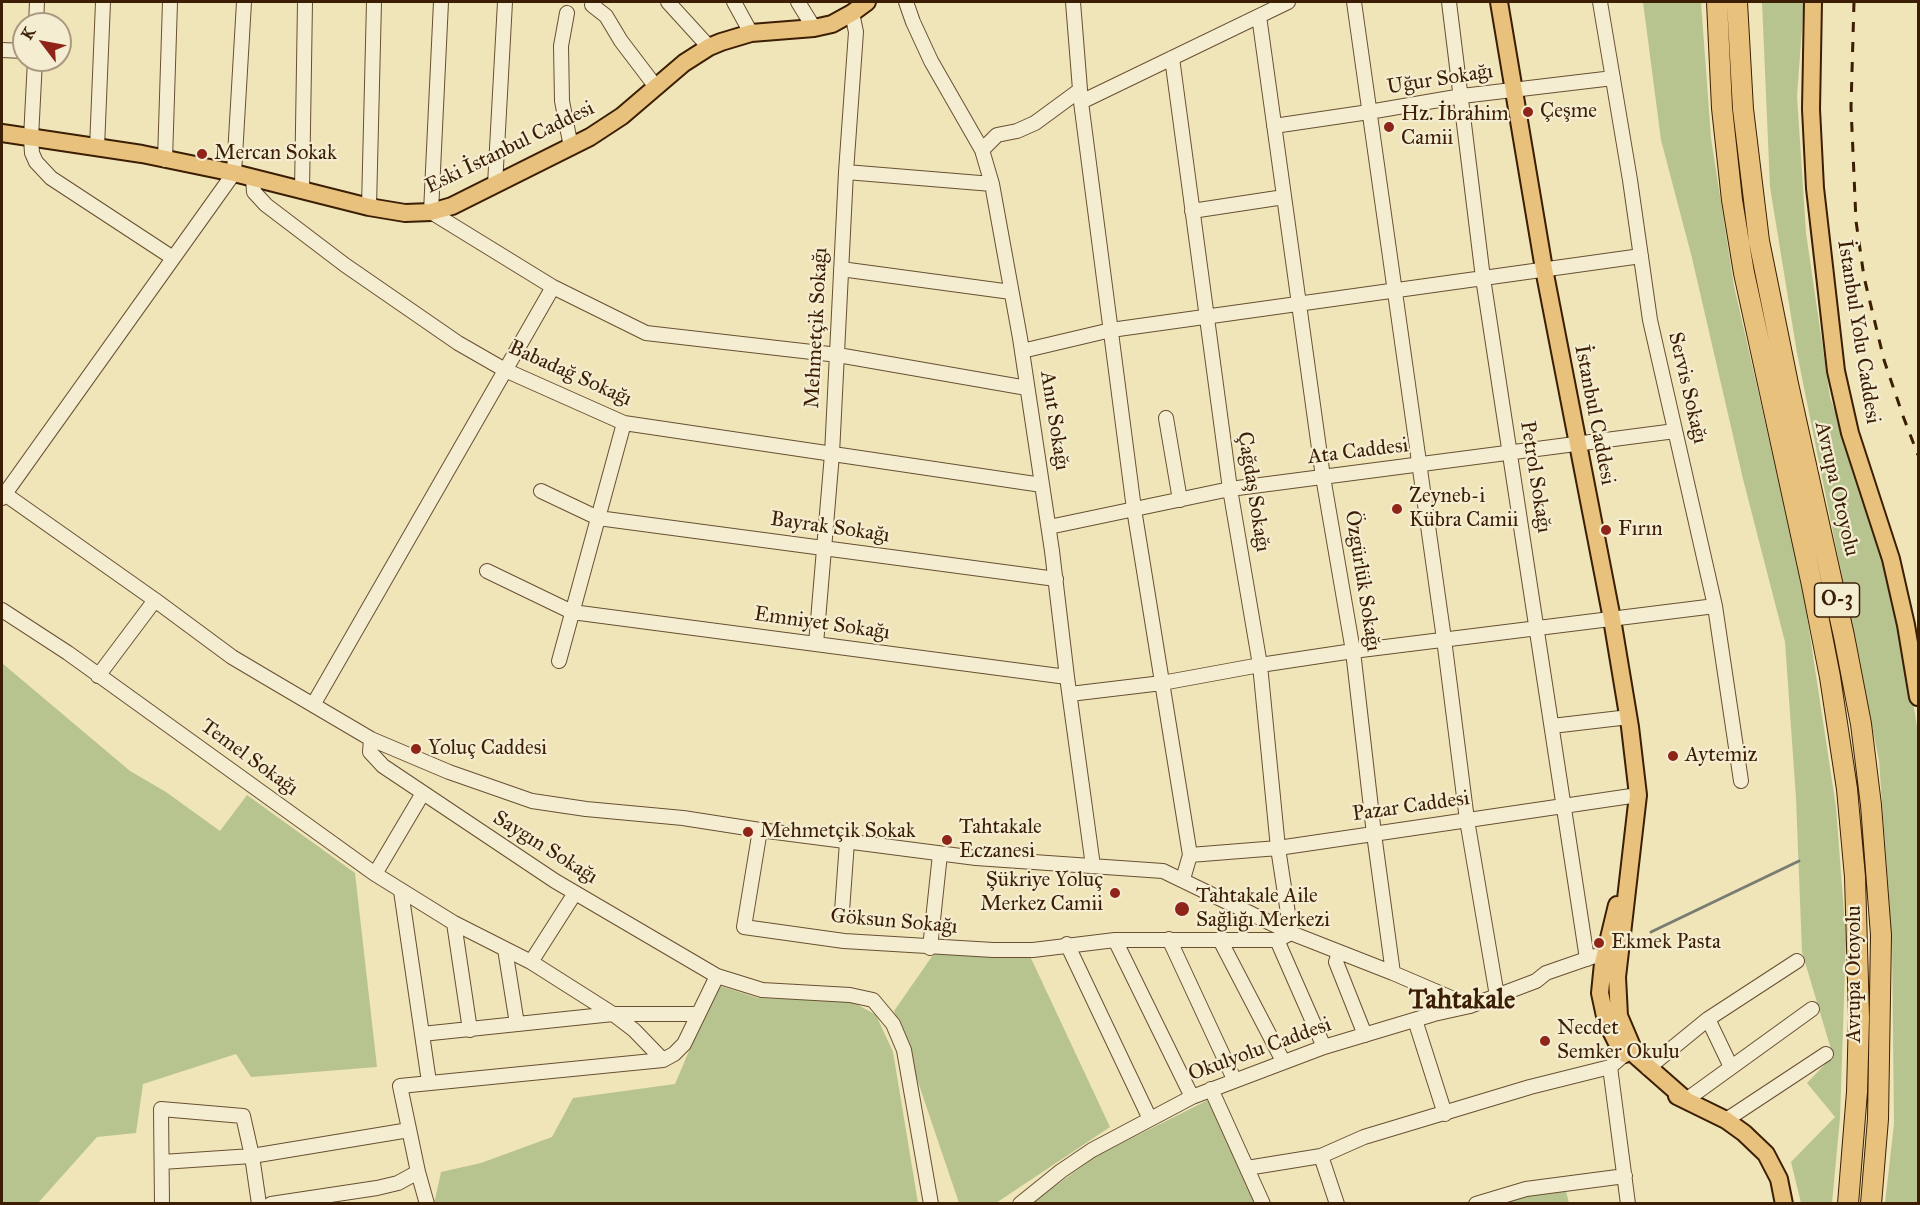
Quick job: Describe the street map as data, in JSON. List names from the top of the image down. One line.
{"streets":{"highway":["Avrupa Otoyolu","O-3"],"main road":["Eski İstanbul Caddesi","İstanbul Yolu Caddesi","İstanbul Caddesi"],"street":["Uğur Sokağı","Mehmetçik Sokağı","Babadağ Sokağı","Servis Sokağı","Anıt Sokağı","Ata Caddesi","Petrol Sokağı","Çağdaş Sokağı","Bayrak Sokağı","Özgürlük Sokağı","Emniyet Sokağı","Temel Sokağı","Pazar Caddesi","Saygın Sokağı","Göksun Sokağı","Okulyolu Caddesi"]},"crossings":[["Uğur Sokağı","Servis Sokağı"],["Uğur Sokağı","İstanbul Caddesi"],["Uğur Sokağı","Petrol Sokağı"],["Uğur Sokağı","Özgürlük Sokağı"],["Eski İstanbul Caddesi","Mehmetçik Sokağı"],["Eski İstanbul Caddesi","Babadağ Sokağı"],["Mehmetçik Sokağı","Babadağ Sokağı"],["Mehmetçik Sokağı","Bayrak Sokağı"],["Mehmetçik Sokağı","Emniyet Sokağı"],["Babadağ Sokağı","Anıt Sokağı"],["Servis Sokağı","Ata Caddesi"],["İstanbul Caddesi","Ata Caddesi"],["İstanbul Caddesi","Petrol Sokağı"],["İstanbul Caddesi","Pazar Caddesi"],["İstanbul Caddesi","Okulyolu Caddesi"],["Anıt Sokağı","Ata Caddesi"],["Anıt Sokağı","Bayrak Sokağı"],["Anıt Sokağı","Emniyet Sokağı"],["Ata Caddesi","Petrol Sokağı"],["Ata Caddesi","Çağdaş Sokağı"],["Ata Caddesi","Özgürlük Sokağı"],["Petrol Sokağı","Pazar Caddesi"],["Petrol Sokağı","Okulyolu Caddesi"],["Çağdaş Sokağı","Pazar Caddesi"],["Çağdaş Sokağı","Göksun Sokağı"],["Özgürlük Sokağı","Pazar Caddesi"]],"districts":["Tahtakale"],"places":["Çeşme","Hz. İbrahim Camii","Mercan Sokak","Zeyneb-i Kübra Camii","Fırın","Yoluç Caddesi","Aytemiz","Mehmetçik Sokak","Tahtakale Eczanesi","Şükriye Yoluç Merkez Camii","Tahtakale Aile Sağlığı Merkezi","Ekmek Pasta","Necdet Semker Okulu"],"north":"top left"}
